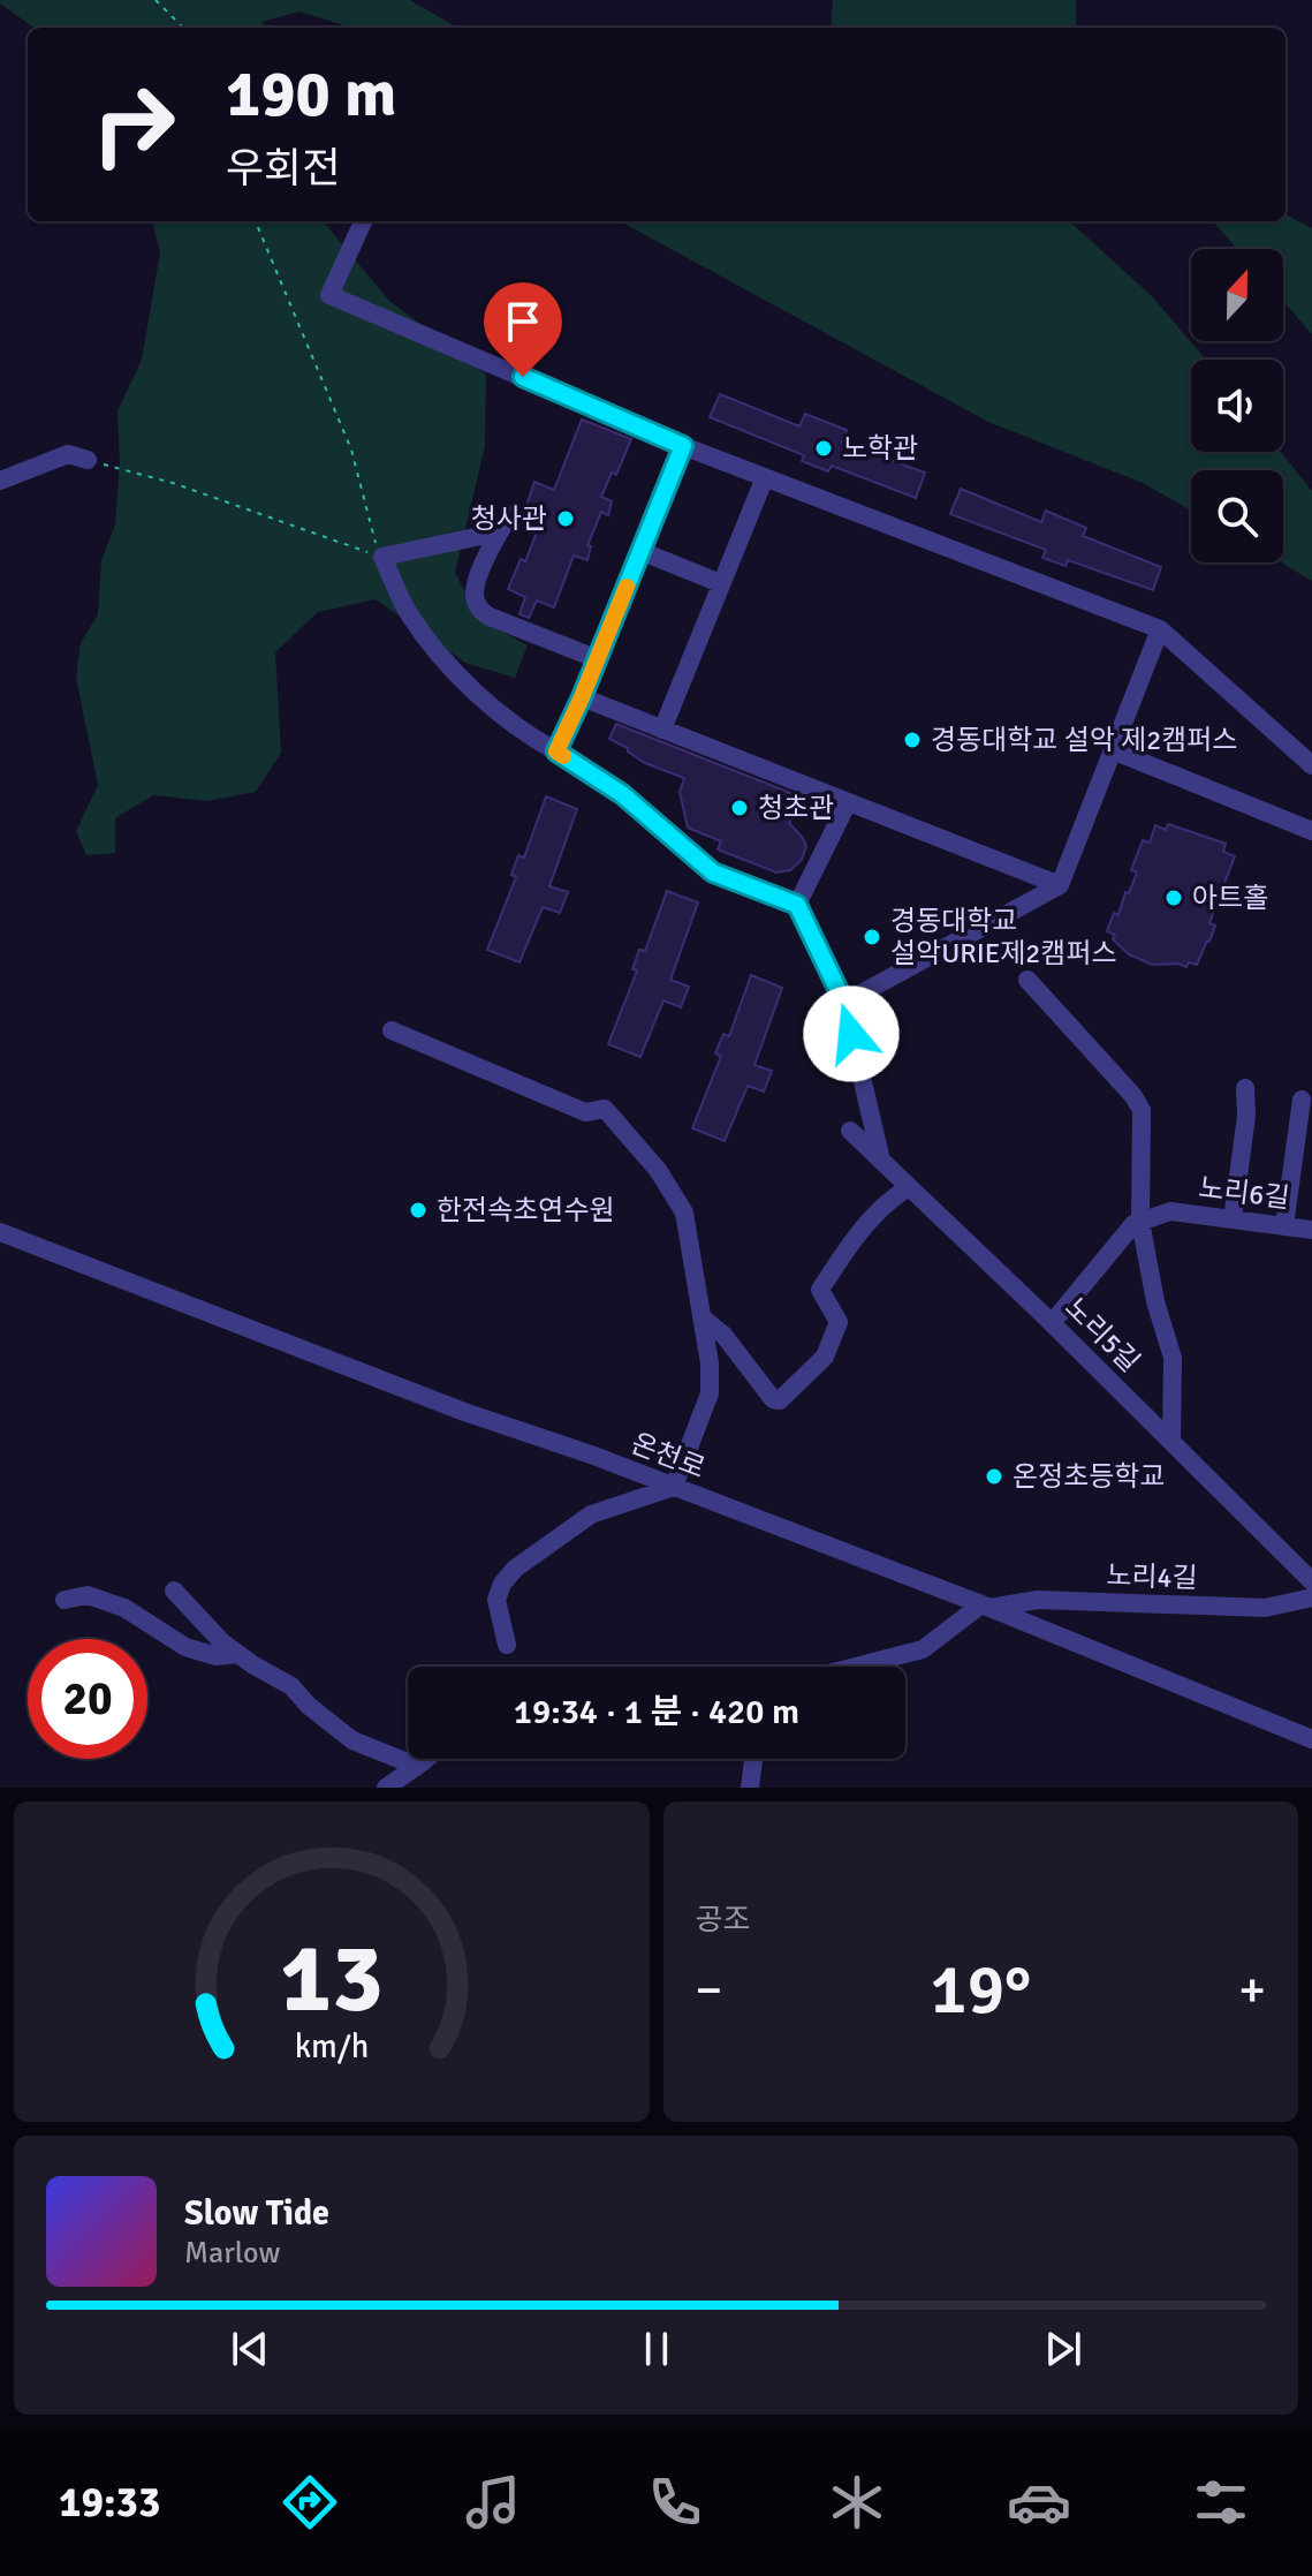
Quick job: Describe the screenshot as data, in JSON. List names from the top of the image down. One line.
{"streets":{"street":["노리6길","노리5길","온천로","노리4길"]},"crossings":[["온천로","노리4길"]],"places":["노학관","청사관","경동대학교 설악 제2캠퍼스","청초관","아트홀","경동대학교 설악URIE제2캠퍼스","한전속초연수원","온정초등학교"],"north":"top","page":{"turn":["190 m","우회전"],"limit":"20","trip":"19:34 · 1 분 · 420 m","tile":"공조","heat":["−","19°","+"],"song":["Slow Tide","Marlow"],"tabs":"19:33","gauge":["13","km/h"]}}
